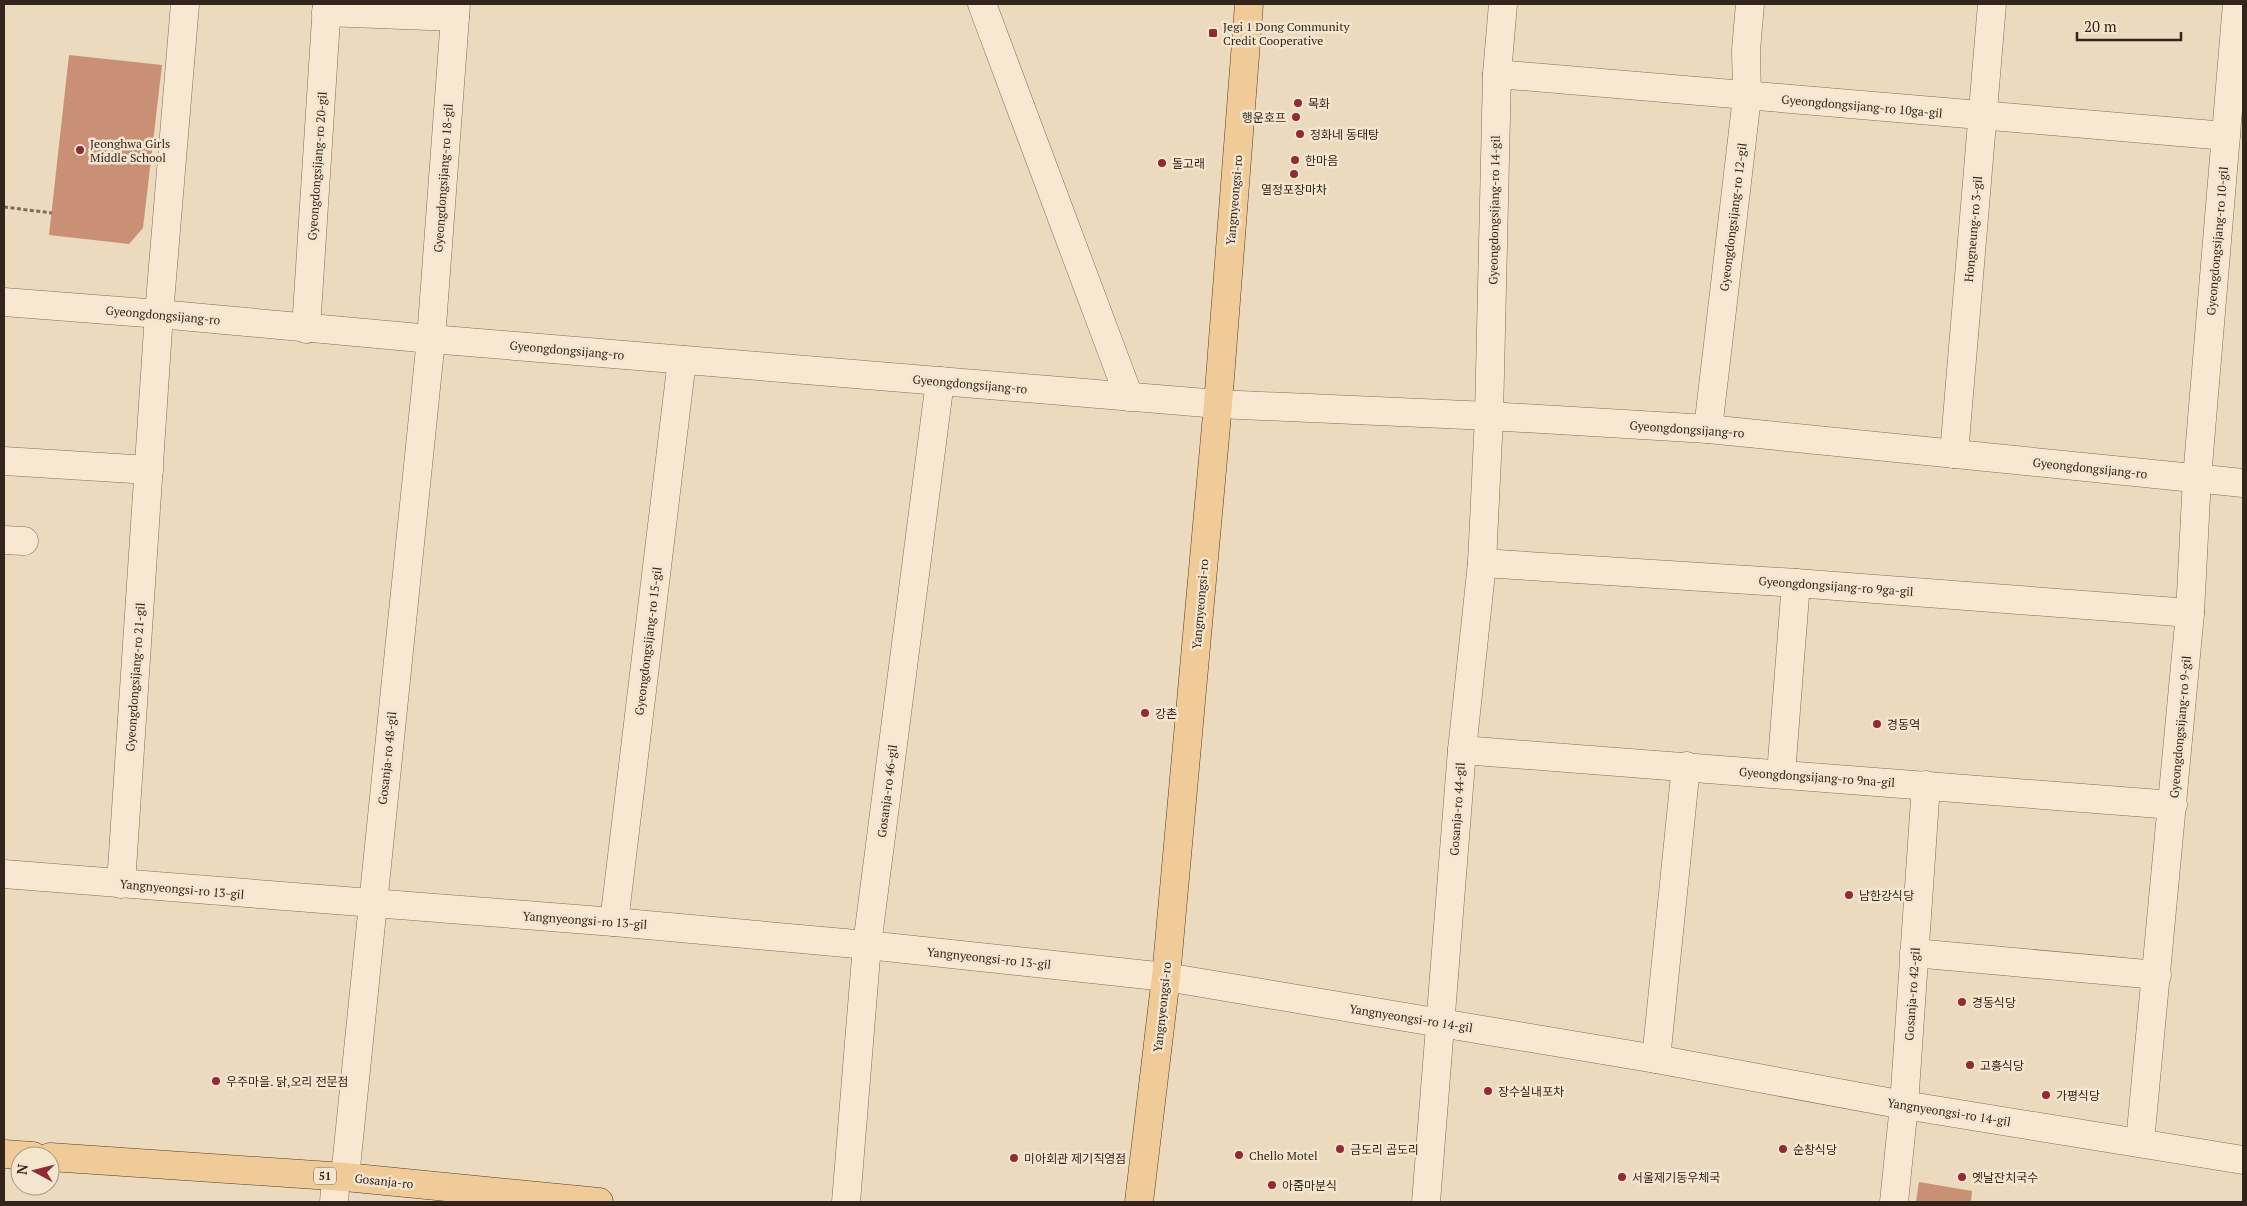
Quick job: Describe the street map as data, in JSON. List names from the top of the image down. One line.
{"streets":{"main road":["Yangnyeongsi-ro","51","Gosanja-ro"],"street":["Gyeongdongsijang-ro 10ga-gil","Gyeongdongsijang-ro 20-gil","Gyeongdongsijang-ro 18-gil","Gyeongdongsijang-ro 14-gil","Gyeongdongsijang-ro 12-gil","Hongneung-ro 3-gil","Gyeongdongsijang-ro 10-gil","Gyeongdongsijang-ro","Gyeongdongsijang-ro 9ga-gil","Gyeongdongsijang-ro 15-gil","Gyeongdongsijang-ro 21-gil","Gyeongdongsijang-ro 9-gil","Gosanja-ro 48-gil","Gyeongdongsijang-ro 9na-gil","Gosanja-ro 46-gil","Gosanja-ro 44-gil","Yangnyeongsi-ro 13-gil","Gosanja-ro 42-gil","Yangnyeongsi-ro 14-gil"]},"crossings":[["Gyeongdongsijang-ro 10ga-gil","Gyeongdongsijang-ro 14-gil"],["Gyeongdongsijang-ro 10ga-gil","Gyeongdongsijang-ro 12-gil"],["Gyeongdongsijang-ro 10ga-gil","Hongneung-ro 3-gil"],["Gyeongdongsijang-ro 10ga-gil","Gyeongdongsijang-ro 10-gil"],["Gyeongdongsijang-ro 20-gil","Gyeongdongsijang-ro 18-gil"],["Gyeongdongsijang-ro 20-gil","Gyeongdongsijang-ro"],["Gyeongdongsijang-ro 18-gil","Gyeongdongsijang-ro"],["Gyeongdongsijang-ro 18-gil","Gosanja-ro 48-gil"],["Yangnyeongsi-ro","Gyeongdongsijang-ro"],["Yangnyeongsi-ro","Yangnyeongsi-ro 13-gil"],["Yangnyeongsi-ro","Yangnyeongsi-ro 14-gil"],["Gyeongdongsijang-ro 14-gil","Gyeongdongsijang-ro"],["Gyeongdongsijang-ro 14-gil","Gosanja-ro 44-gil"],["Gyeongdongsijang-ro 12-gil","Gyeongdongsijang-ro"],["Hongneung-ro 3-gil","Gyeongdongsijang-ro"],["Gyeongdongsijang-ro 10-gil","Gyeongdongsijang-ro"],["Gyeongdongsijang-ro 10-gil","Gyeongdongsijang-ro 9-gil"],["Gyeongdongsijang-ro","Gyeongdongsijang-ro 15-gil"],["Gyeongdongsijang-ro","Gyeongdongsijang-ro 21-gil"],["Gyeongdongsijang-ro","Gyeongdongsijang-ro 9-gil"],["Gyeongdongsijang-ro","Gosanja-ro 48-gil"],["Gyeongdongsijang-ro","Gosanja-ro 46-gil"],["Gyeongdongsijang-ro","Gosanja-ro 44-gil"],["Gyeongdongsijang-ro 9ga-gil","Gyeongdongsijang-ro 9-gil"],["Gyeongdongsijang-ro 9ga-gil","Gosanja-ro 44-gil"],["Gyeongdongsijang-ro 15-gil","Yangnyeongsi-ro 13-gil"],["Gyeongdongsijang-ro 21-gil","Yangnyeongsi-ro 13-gil"],["Gyeongdongsijang-ro 9-gil","Gyeongdongsijang-ro 9na-gil"],["Gyeongdongsijang-ro 9-gil","Yangnyeongsi-ro 14-gil"],["Gosanja-ro 48-gil","Yangnyeongsi-ro 13-gil"],["Gosanja-ro 48-gil","Gosanja-ro"],["Gyeongdongsijang-ro 9na-gil","Gosanja-ro 44-gil"],["Gyeongdongsijang-ro 9na-gil","Gosanja-ro 42-gil"],["Gosanja-ro 46-gil","Yangnyeongsi-ro 13-gil"],["Gosanja-ro 44-gil","Yangnyeongsi-ro 14-gil"],["Yangnyeongsi-ro 13-gil","Yangnyeongsi-ro 14-gil"],["Gosanja-ro 42-gil","Yangnyeongsi-ro 14-gil"]],"places":{"transit":["Jegi 1 Dong Community Credit Cooperative"],"other":["목화","행운호프","정화네 동태탕","Jeonghwa Girls Middle School","한마음","돌고래","열정포장마차","강촌","경동역","남한강식당","경동식당","고흥식당","우주마을. 닭,오리 전문점","장수실내포차","가평식당","금도리 곱도리","순창식당","Chello Motel","미아회관 제기직영점","서울제기동우체국","옛날잔치국수","아줌마분식"]},"scale_bar":"20 m","north":"left"}
